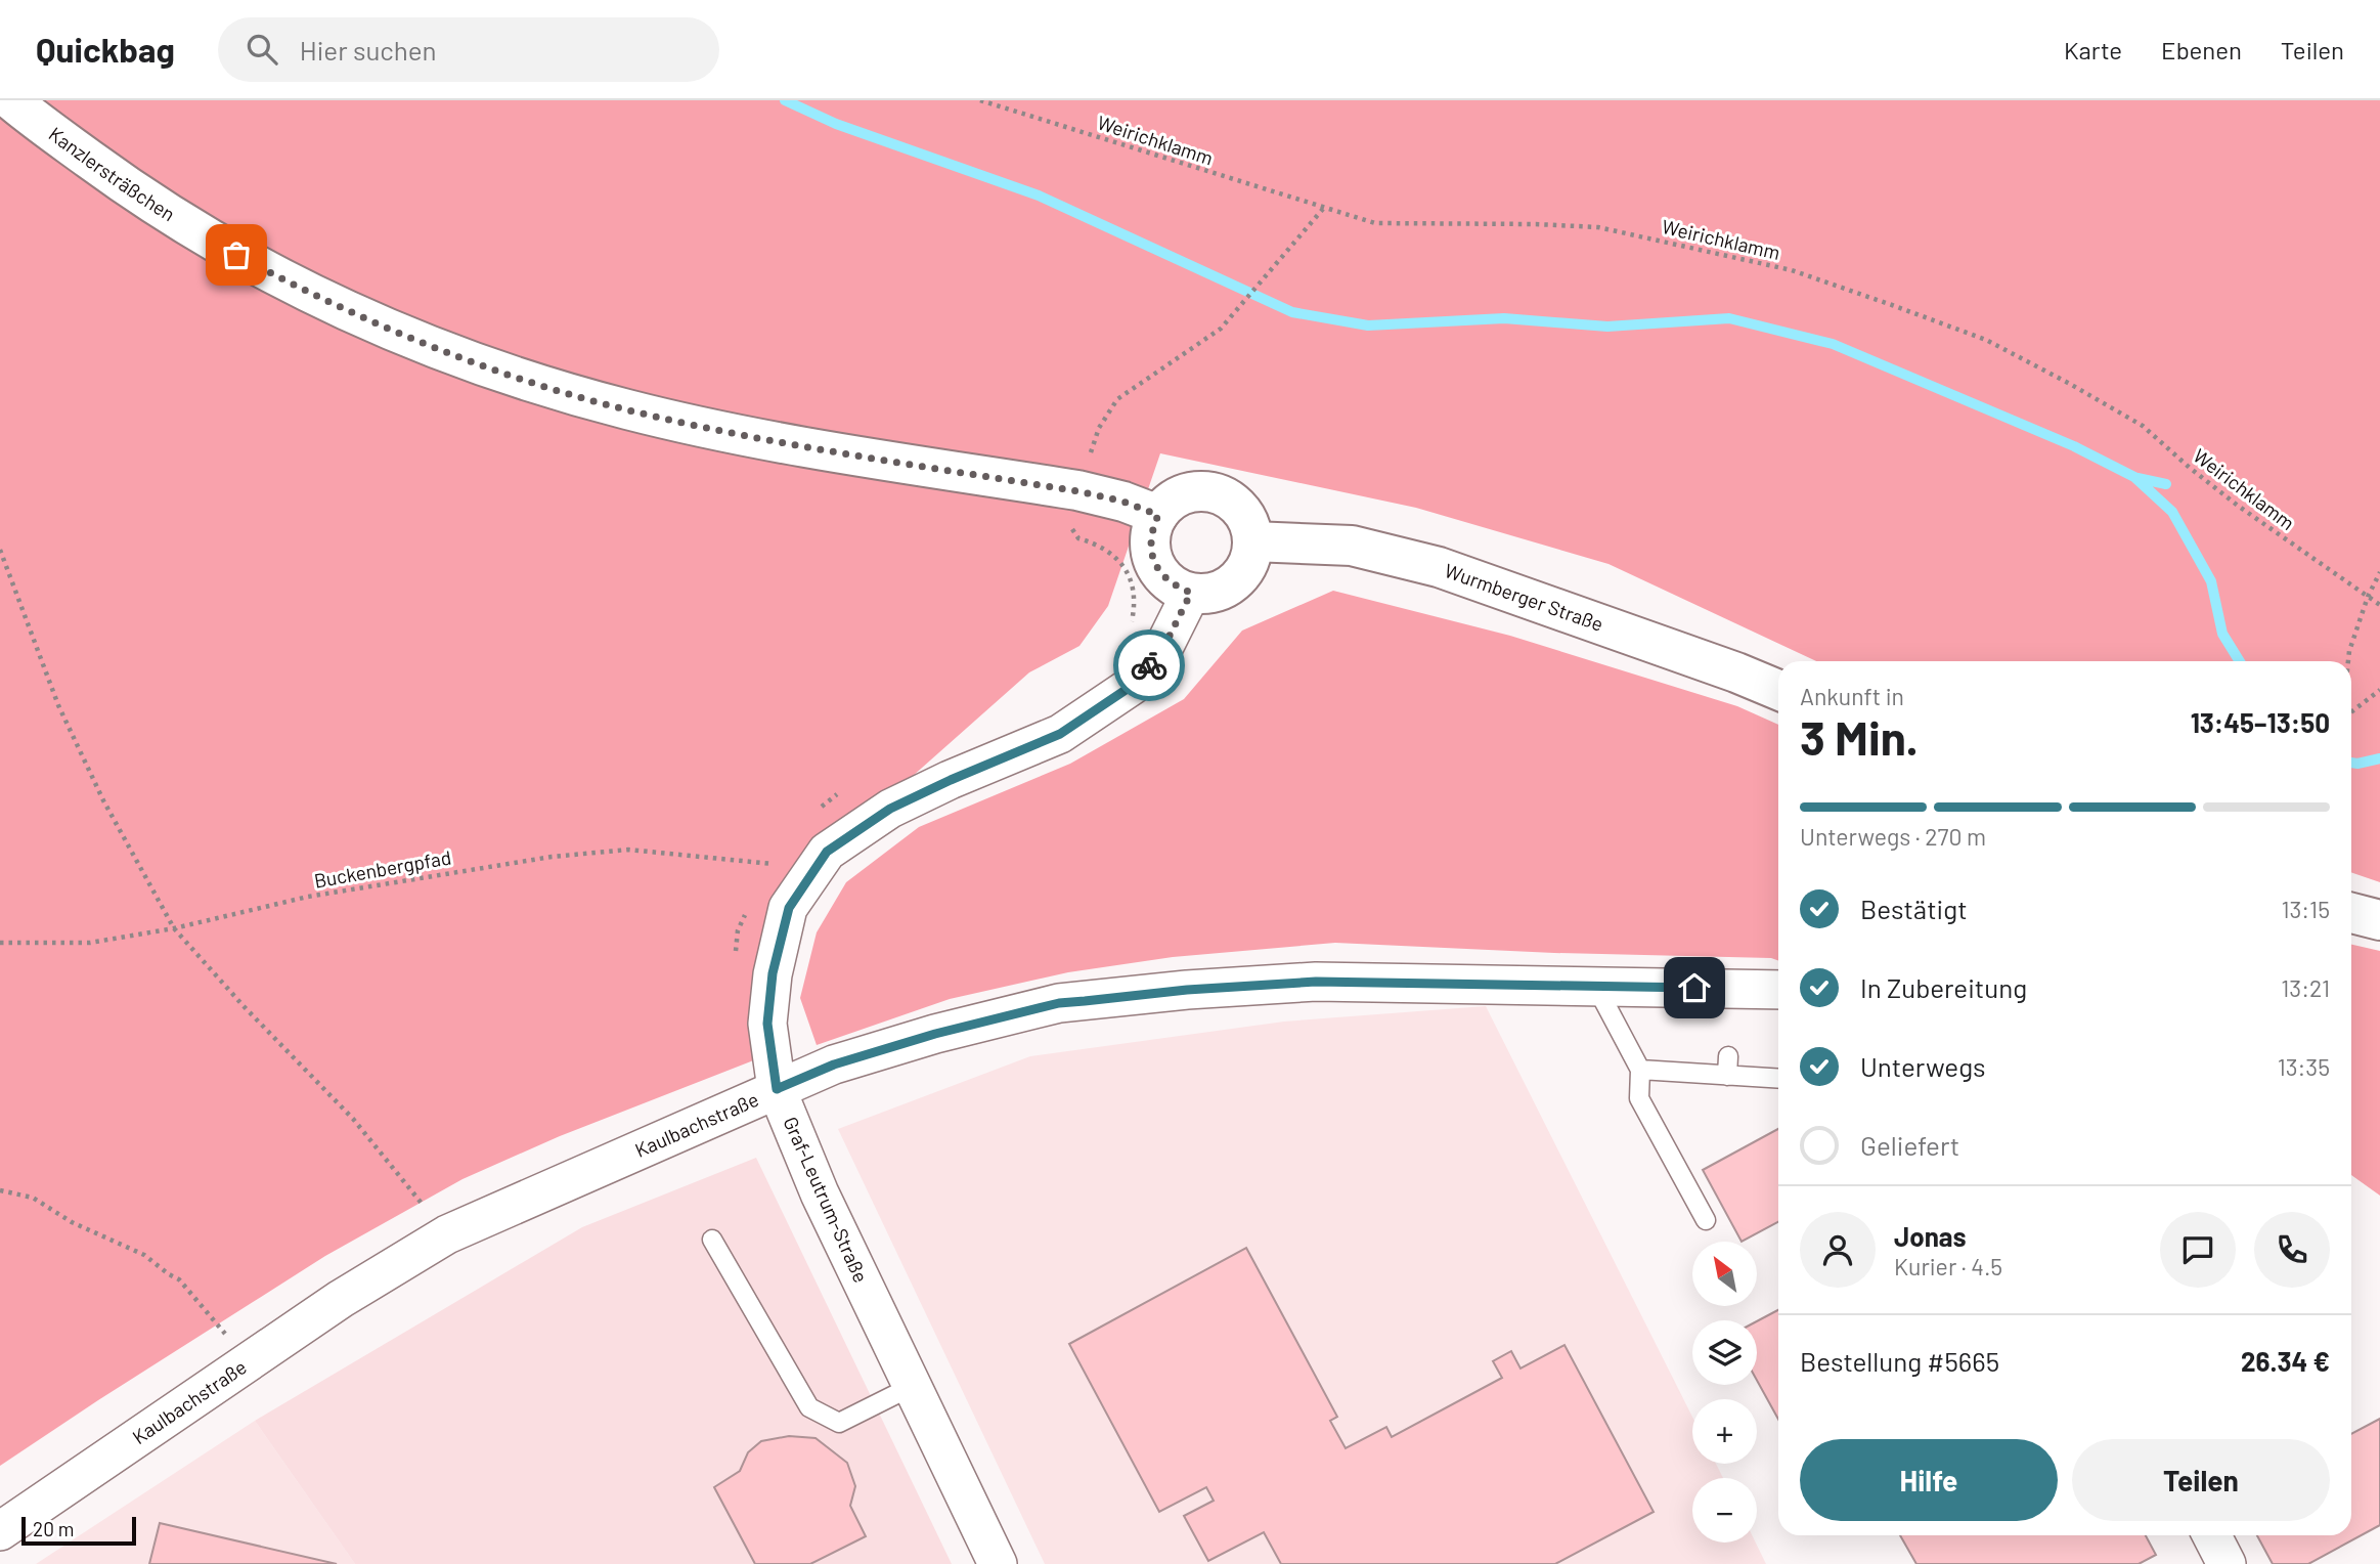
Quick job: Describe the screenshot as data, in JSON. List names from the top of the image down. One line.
{"streets":{"main road":["Kanzlersträßchen","Wurmberger Straße"],"street":["Kaulbachstraße","Graf-Leutrum-Straße"],"path":["Weirichklamm","Buckenbergpfad"]},"crossings":[["Kanzlersträßchen","Wurmberger Straße"],["Kanzlersträßchen","Graf-Leutrum-Straße"],["Wurmberger Straße","Graf-Leutrum-Straße"],["Kaulbachstraße","Graf-Leutrum-Straße"]],"scale_bar":"20 m","north":"top left","page":{"header":"Quickbag","search":"Hier suchen","nav":["Karte","Ebenen","Teilen"],"heading":["3 Min.","Ankunft in","13:45–13:50"],"panel":["Jonas","Kurier · 4.5","Bestellung #5665","26.34 €"],"bar":"Unterwegs · 270 m","list":[["Bestätigt","13:15"],["In Zubereitung","13:21"],["Unterwegs","13:35"],"Geliefert"],"map_buttons":["+","−"],"buttons":["Hilfe","Teilen"],"scale":"20 m"}}
